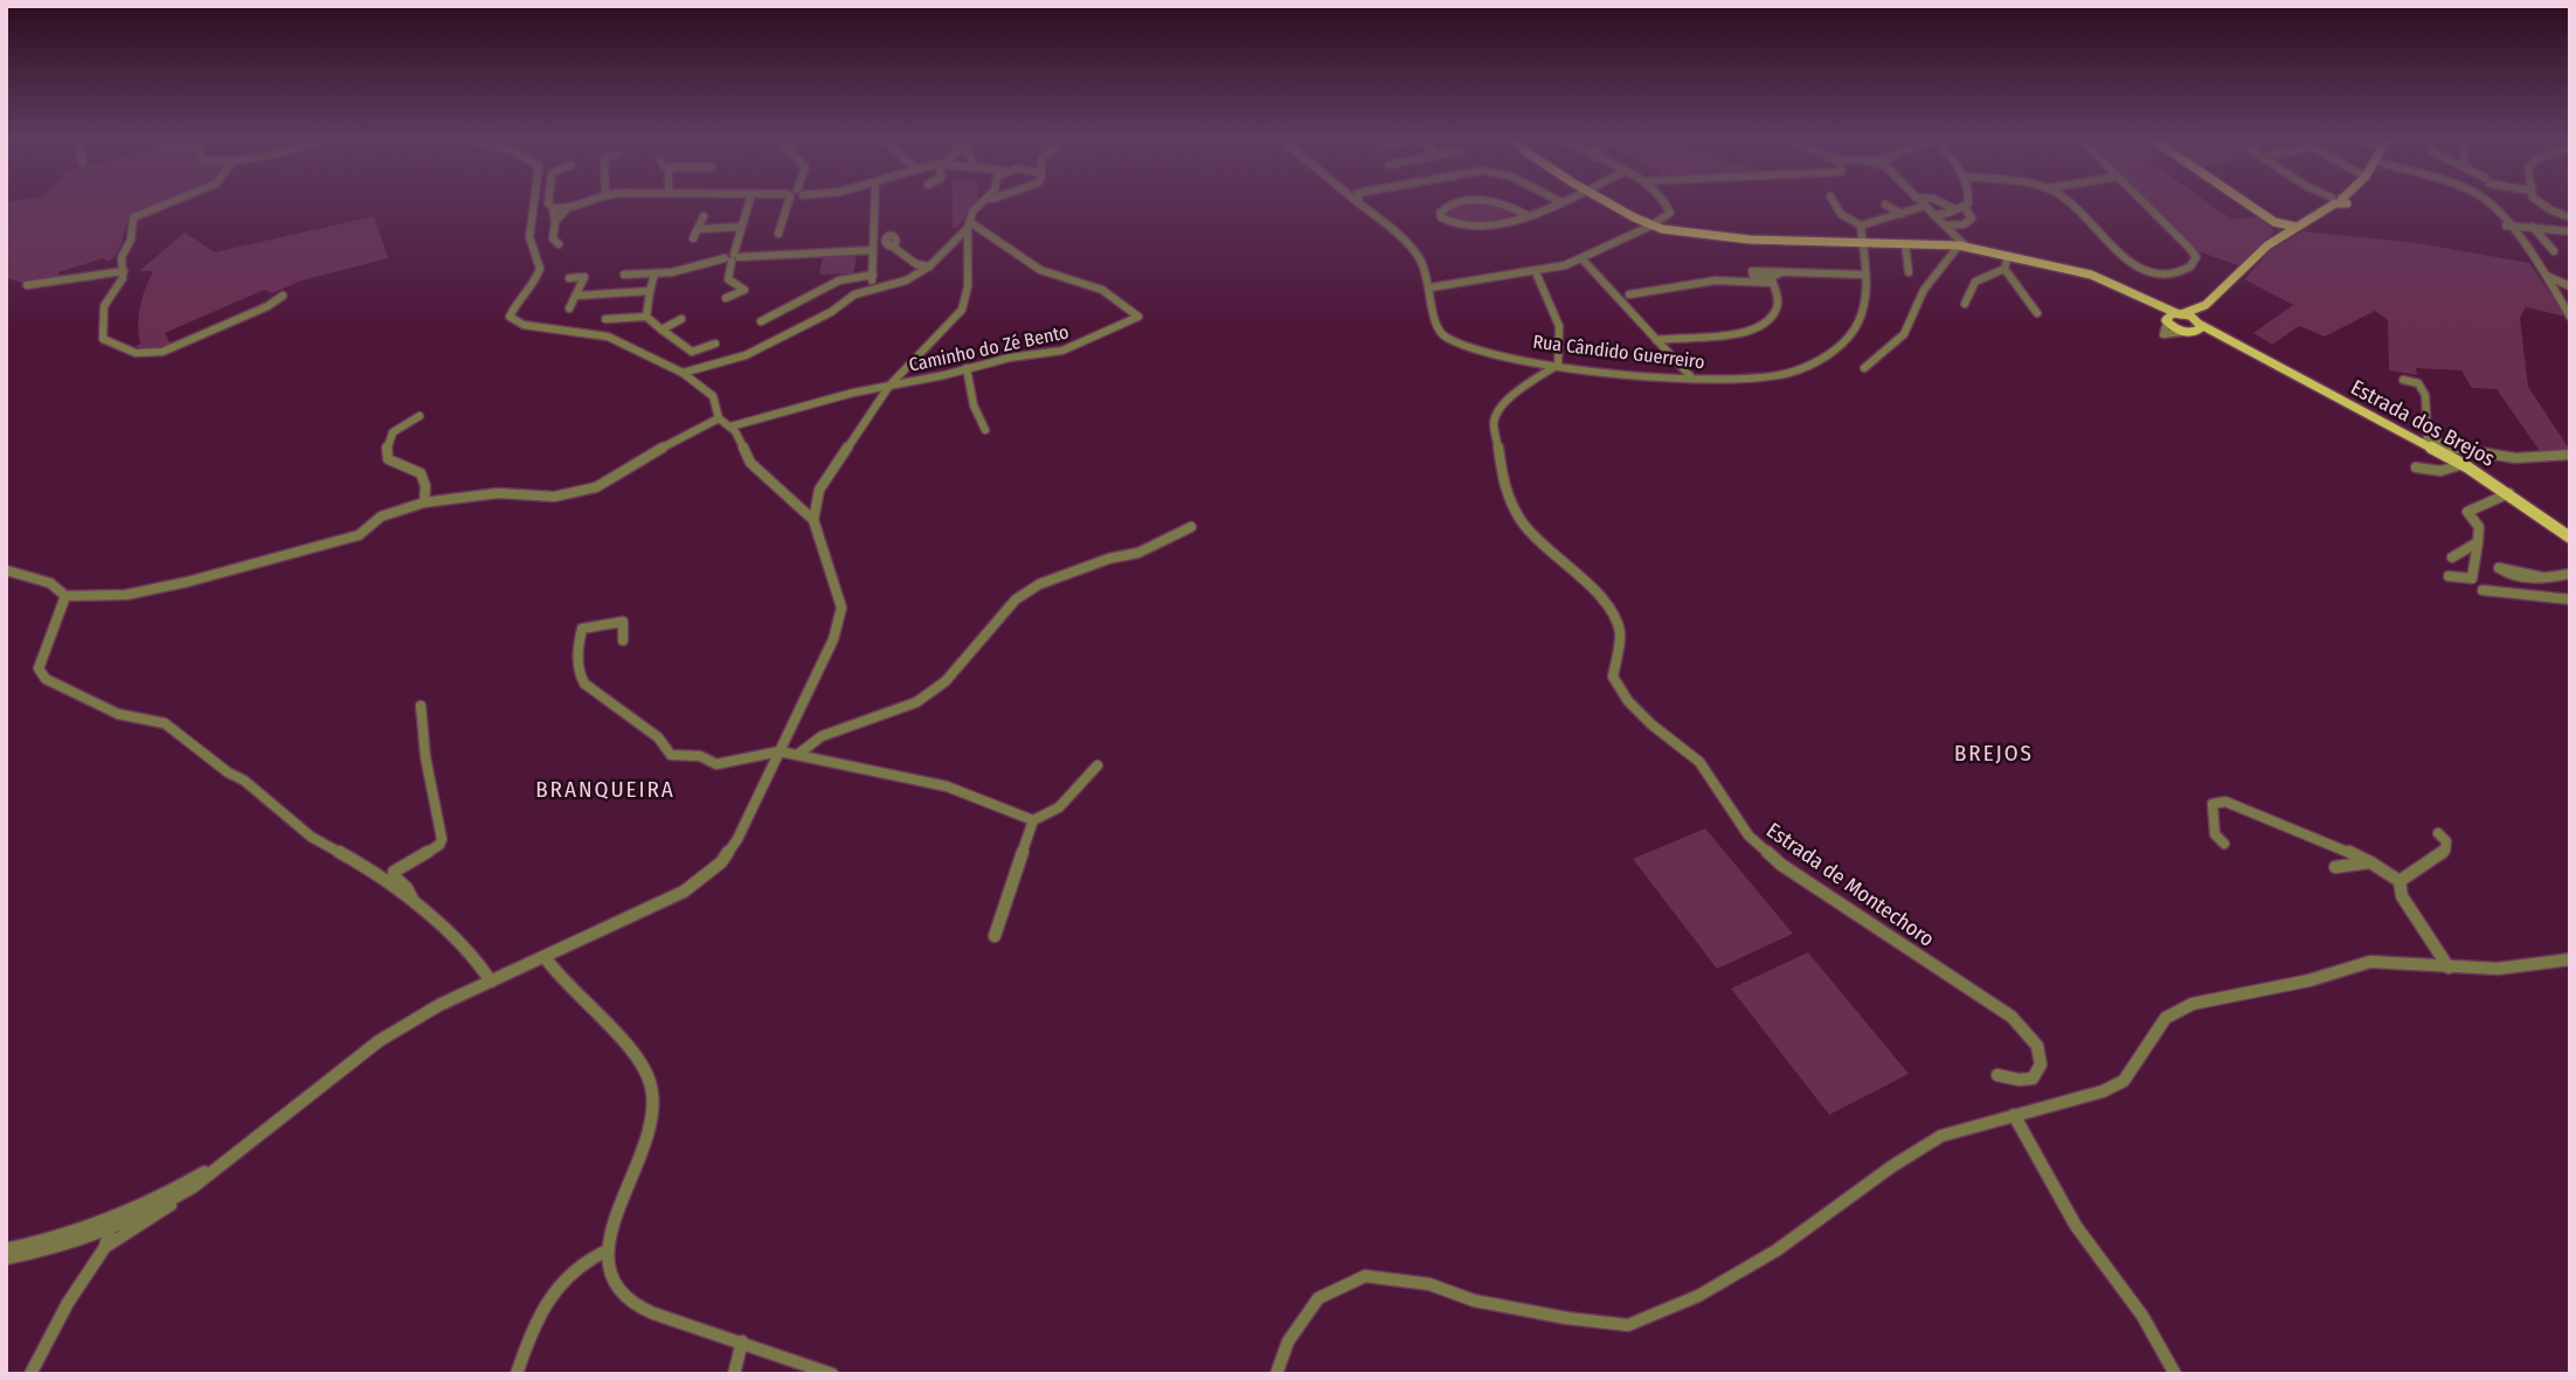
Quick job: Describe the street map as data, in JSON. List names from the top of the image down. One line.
{"streets":{"main road":["Estrada dos Brejos"],"street":["Caminho do Zé Bento","Rua Cândido Guerreiro","Estrada de Montechoro"]},"crossings":[["Rua Cândido Guerreiro","Estrada dos Brejos"],["Rua Cândido Guerreiro","Estrada de Montechoro"]],"districts":["BREJOS","BRANQUEIRA"]}
